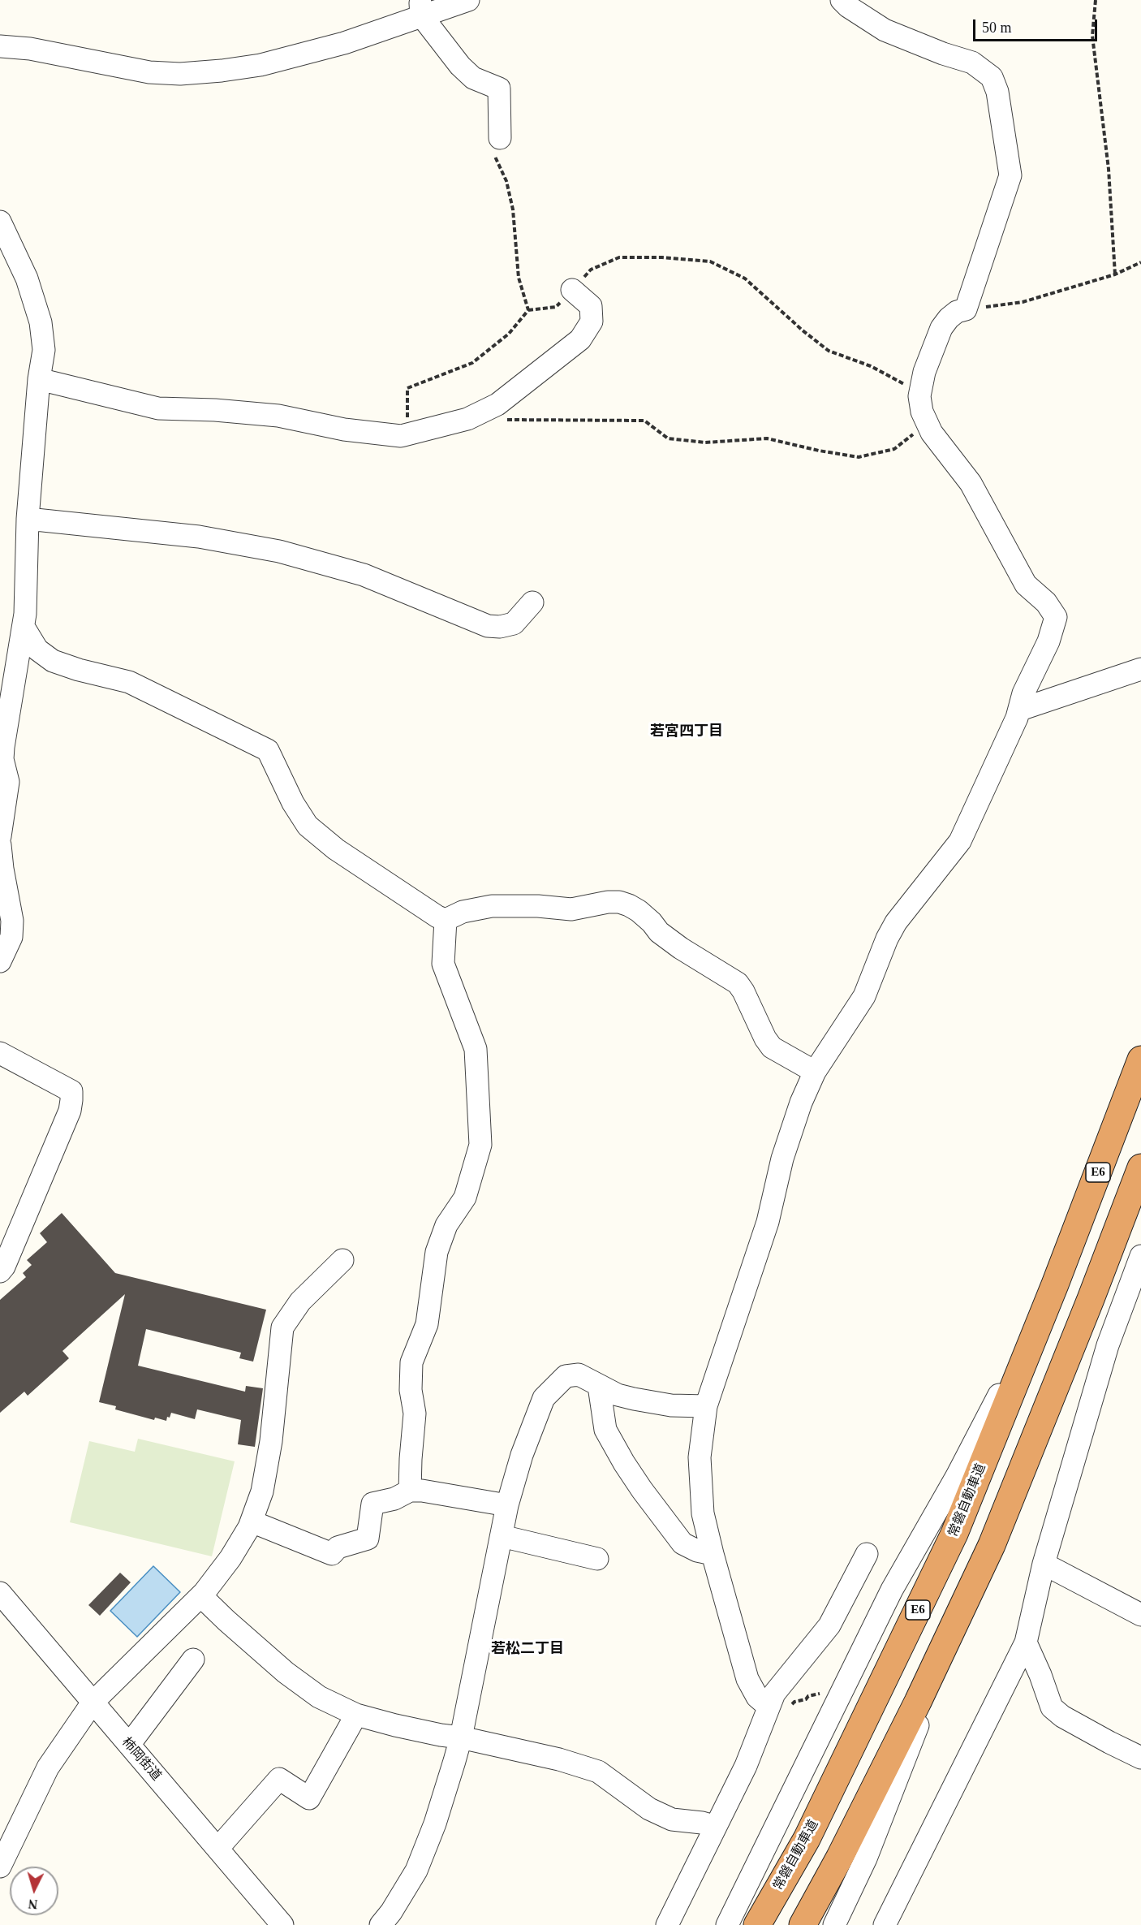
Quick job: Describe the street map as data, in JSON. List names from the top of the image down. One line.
{"streets":{"highway":["E6","常磐自動車道"],"street":["柿岡街道"]},"districts":["若宮四丁目","若松二丁目"],"scale_bar":"50 m","north":"bottom"}
